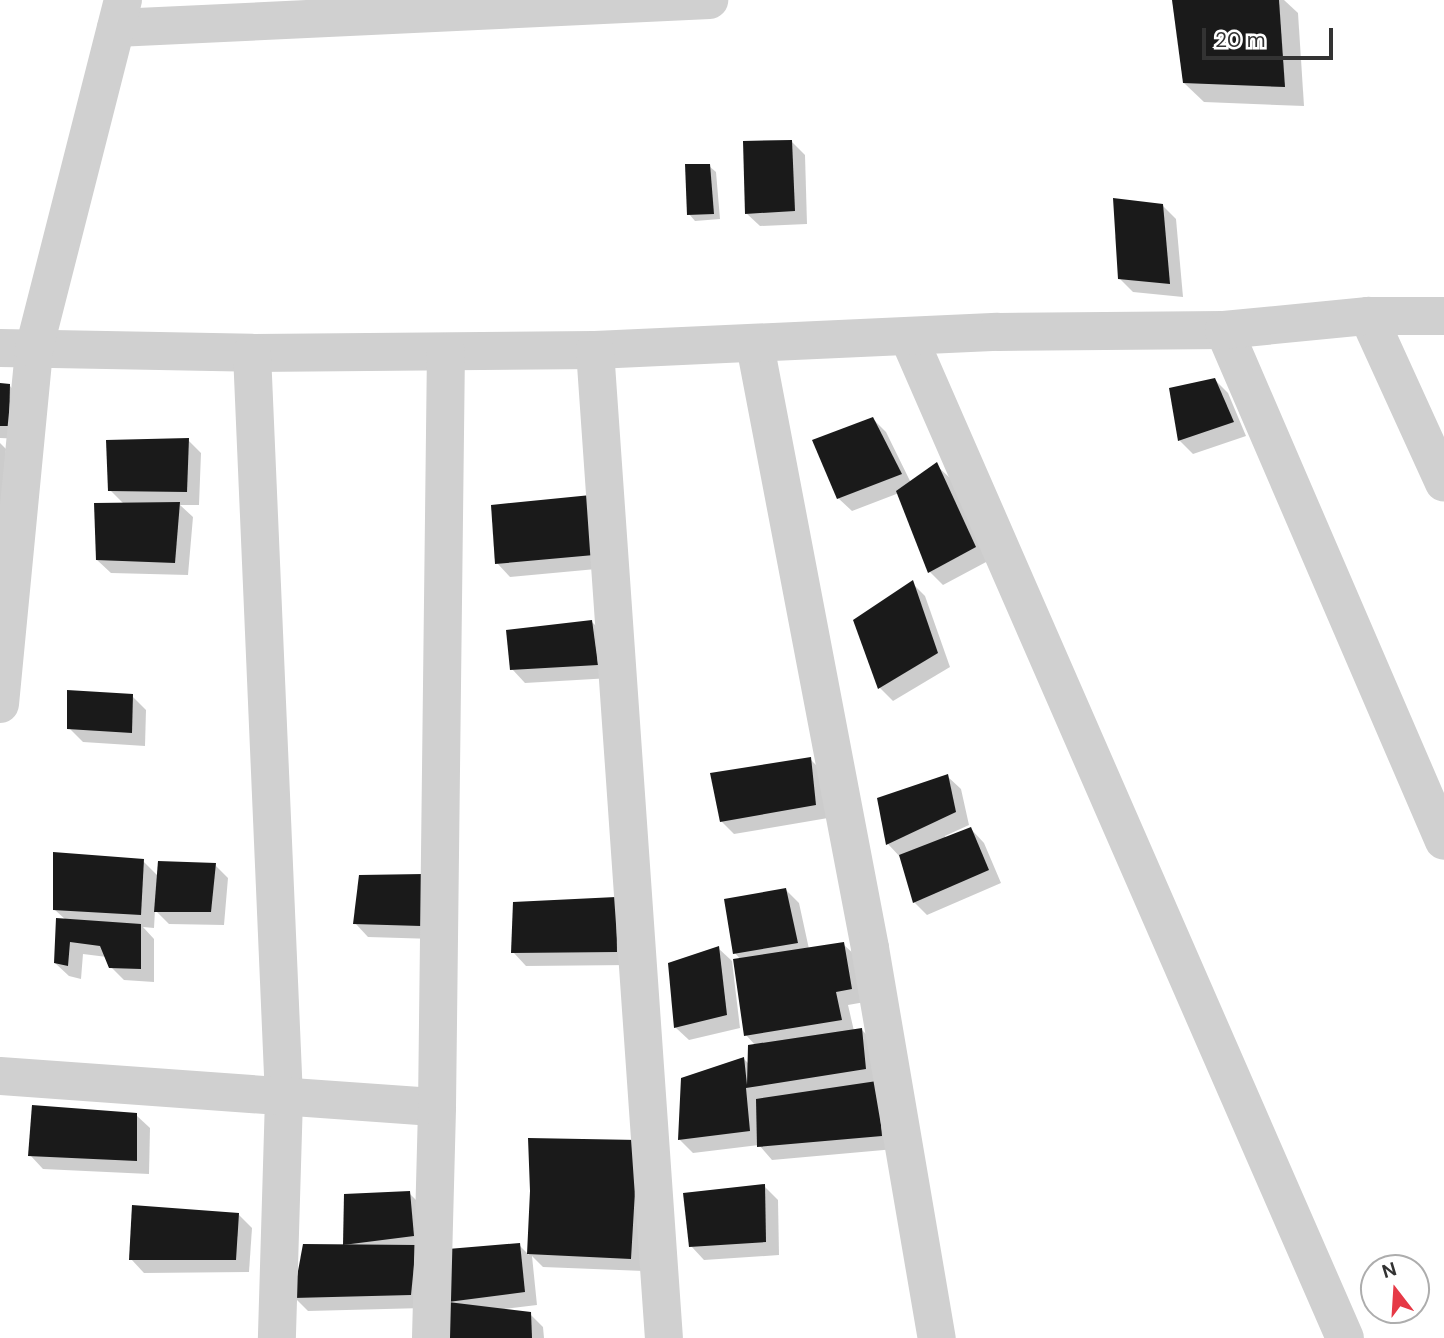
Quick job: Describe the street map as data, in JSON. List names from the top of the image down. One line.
{"scale_bar":"20 m","north":"top"}
